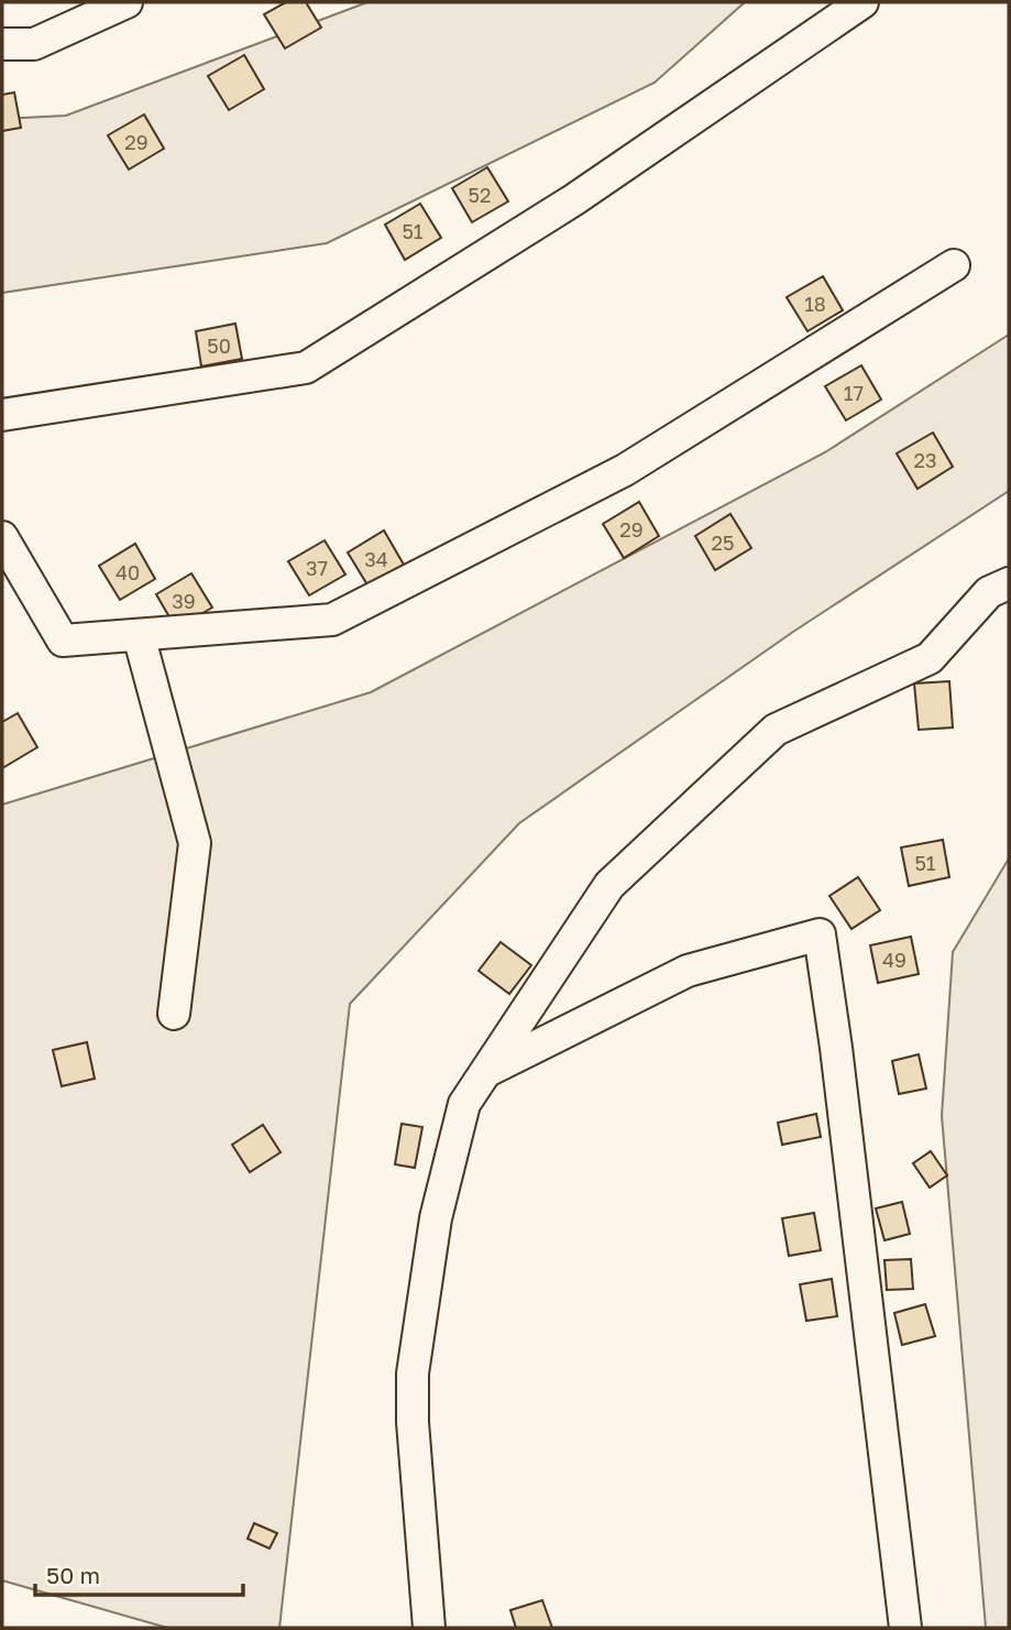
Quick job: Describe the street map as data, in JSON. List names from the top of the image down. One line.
{"house_numbers":["29","52","51","18","50","17","23","29","25","34","37","40","39","51","49"],"scale_bar":"50 m"}
